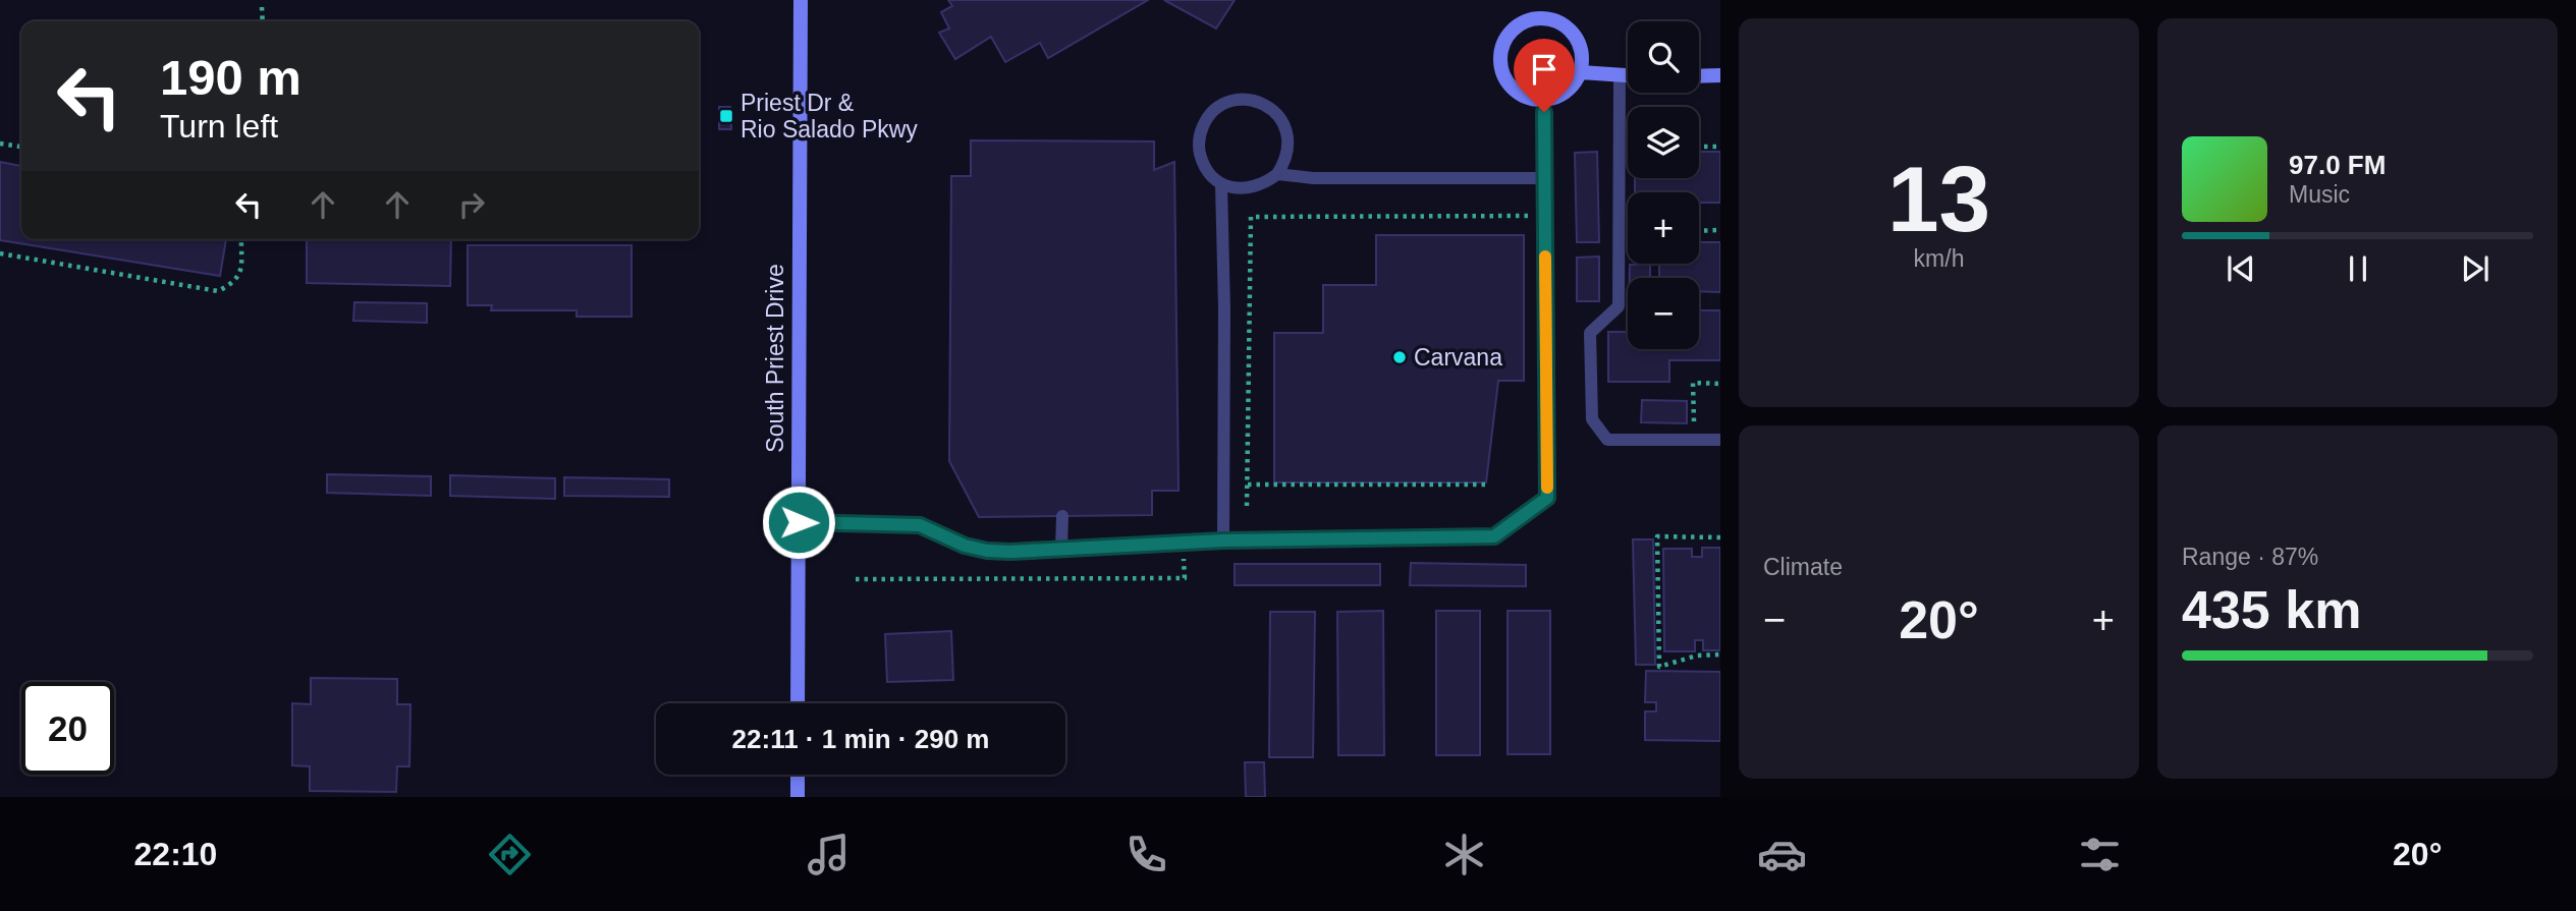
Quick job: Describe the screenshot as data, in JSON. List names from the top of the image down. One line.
{"streets":{"main road":["South Priest Drive"]},"places":{"transit":["Priest Dr & Rio Salado Pkwy"],"other":["Carvana"]},"page":{"tile":[["13","km/h"],"Climate",["Range · 87%","435 km"]],"map_buttons":["+","−"],"turn":["190 m","Turn left"],"song":["97.0 FM","Music"],"heat":["−","20°","+"],"limit":"20","trip":"22:11 · 1 min · 290 m","tabs":["22:10","20°"]}}
